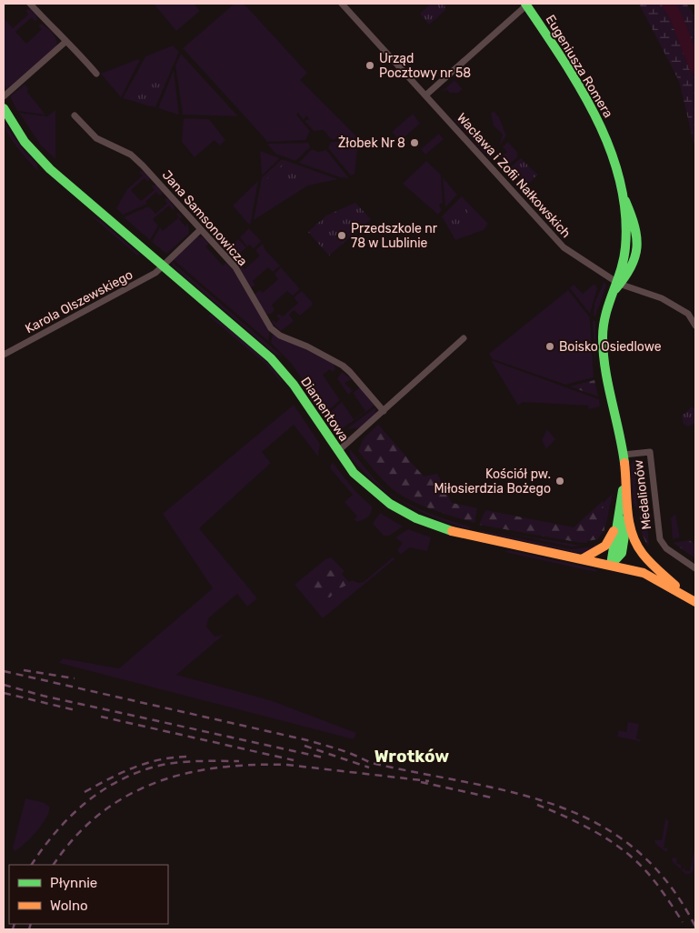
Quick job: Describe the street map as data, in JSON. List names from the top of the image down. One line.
{"streets":{"street":["Eugeniusza Romera","Wacława i Zofii Nałkowskich","Jana Samsonowicza","Karola Olszewskiego","Diamentowa","Medalionów"]},"crossings":[["Eugeniusza Romera","Wacława i Zofii Nałkowskich"],["Eugeniusza Romera","Diamentowa"],["Eugeniusza Romera","Medalionów"],["Jana Samsonowicza","Karola Olszewskiego"],["Karola Olszewskiego","Diamentowa"]],"districts":["Wrotków"],"places":["Urząd Pocztowy nr 58","Żłobek Nr 8","Przedszkole nr 78 w Lublinie","Boisko Osiedlowe","Kościół pw. Miłosierdzia Bożego"],"legend":["Płynnie","Wolno"]}
